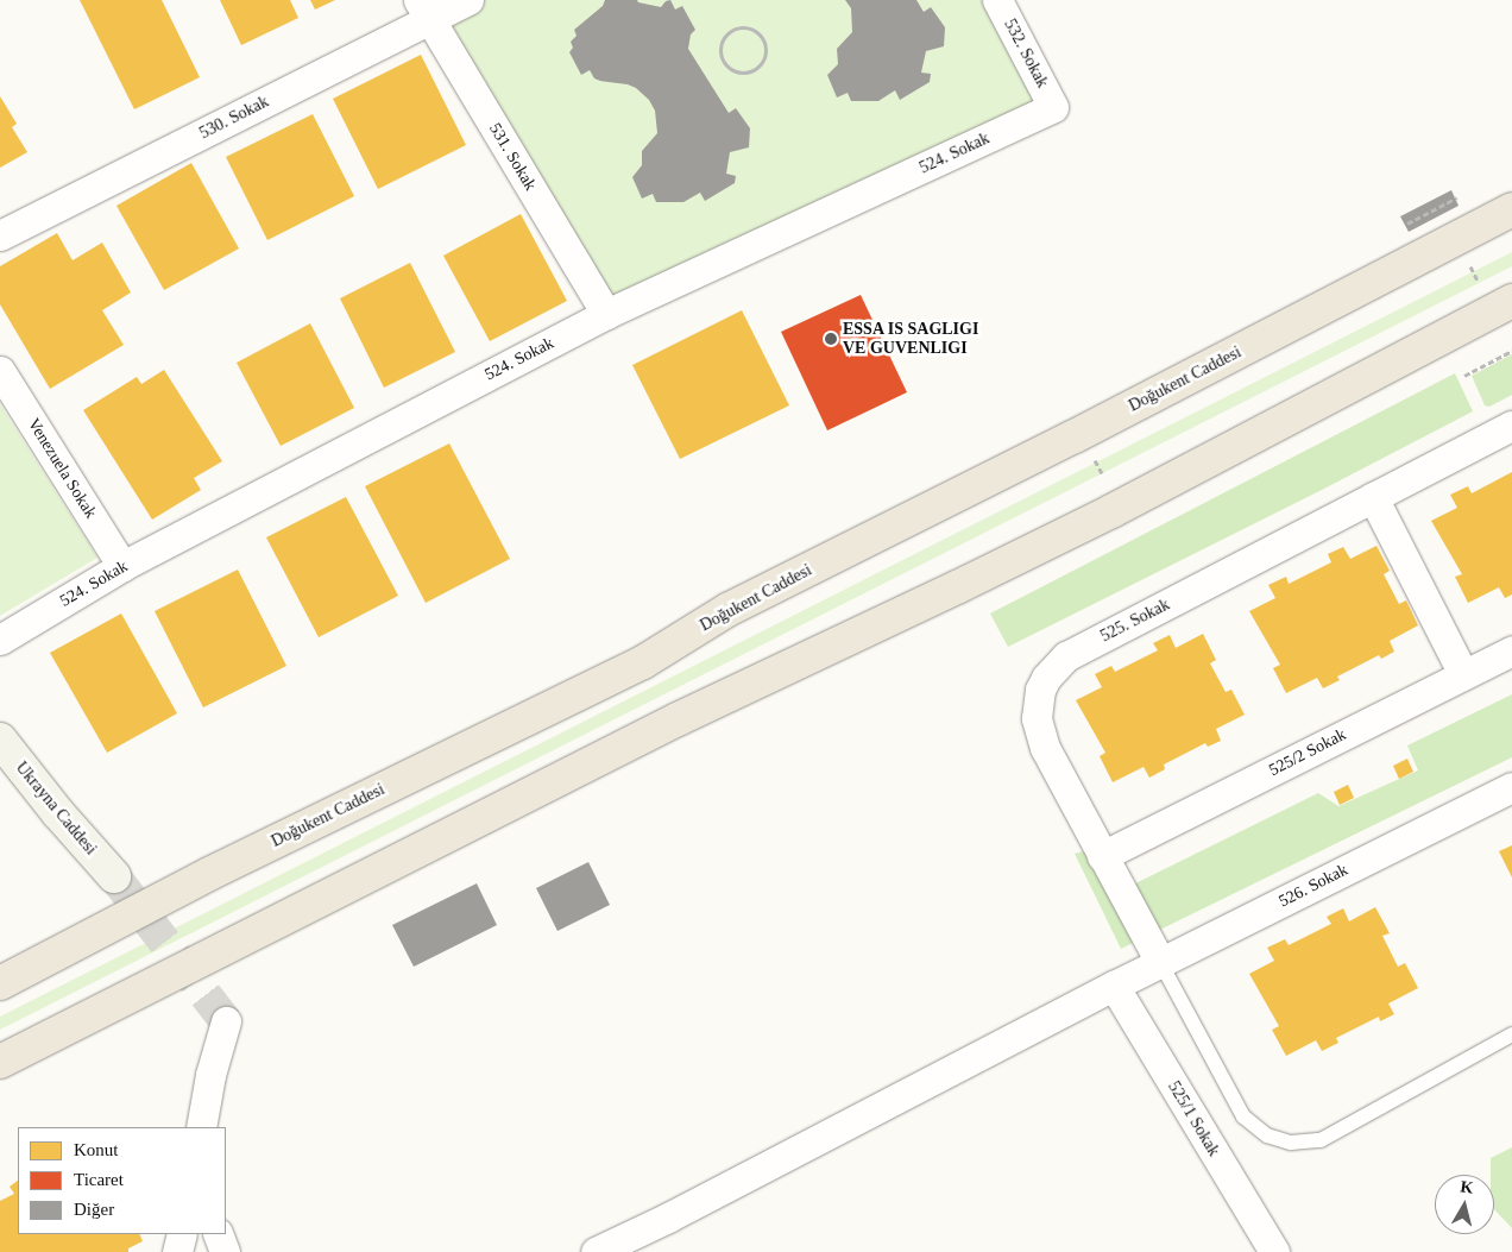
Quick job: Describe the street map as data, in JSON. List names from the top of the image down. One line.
{"streets":{"main road":["Doğukent Caddesi"],"street":["532. Sokak","530. Sokak","524. Sokak","531. Sokak","Venezuela Sokak","525. Sokak","525/2 Sokak","Ukrayna Caddesi","526. Sokak","525/1 Sokak"]},"crossings":[["532. Sokak","524. Sokak"],["530. Sokak","531. Sokak"],["524. Sokak","531. Sokak"],["524. Sokak","Venezuela Sokak"],["525. Sokak","525/2 Sokak"],["525. Sokak","526. Sokak"],["526. Sokak","525/1 Sokak"]],"places":["ESSA IS SAGLIGI VE GUVENLIGI"],"legend":["Konut","Ticaret","Diğer"],"north":"top"}
